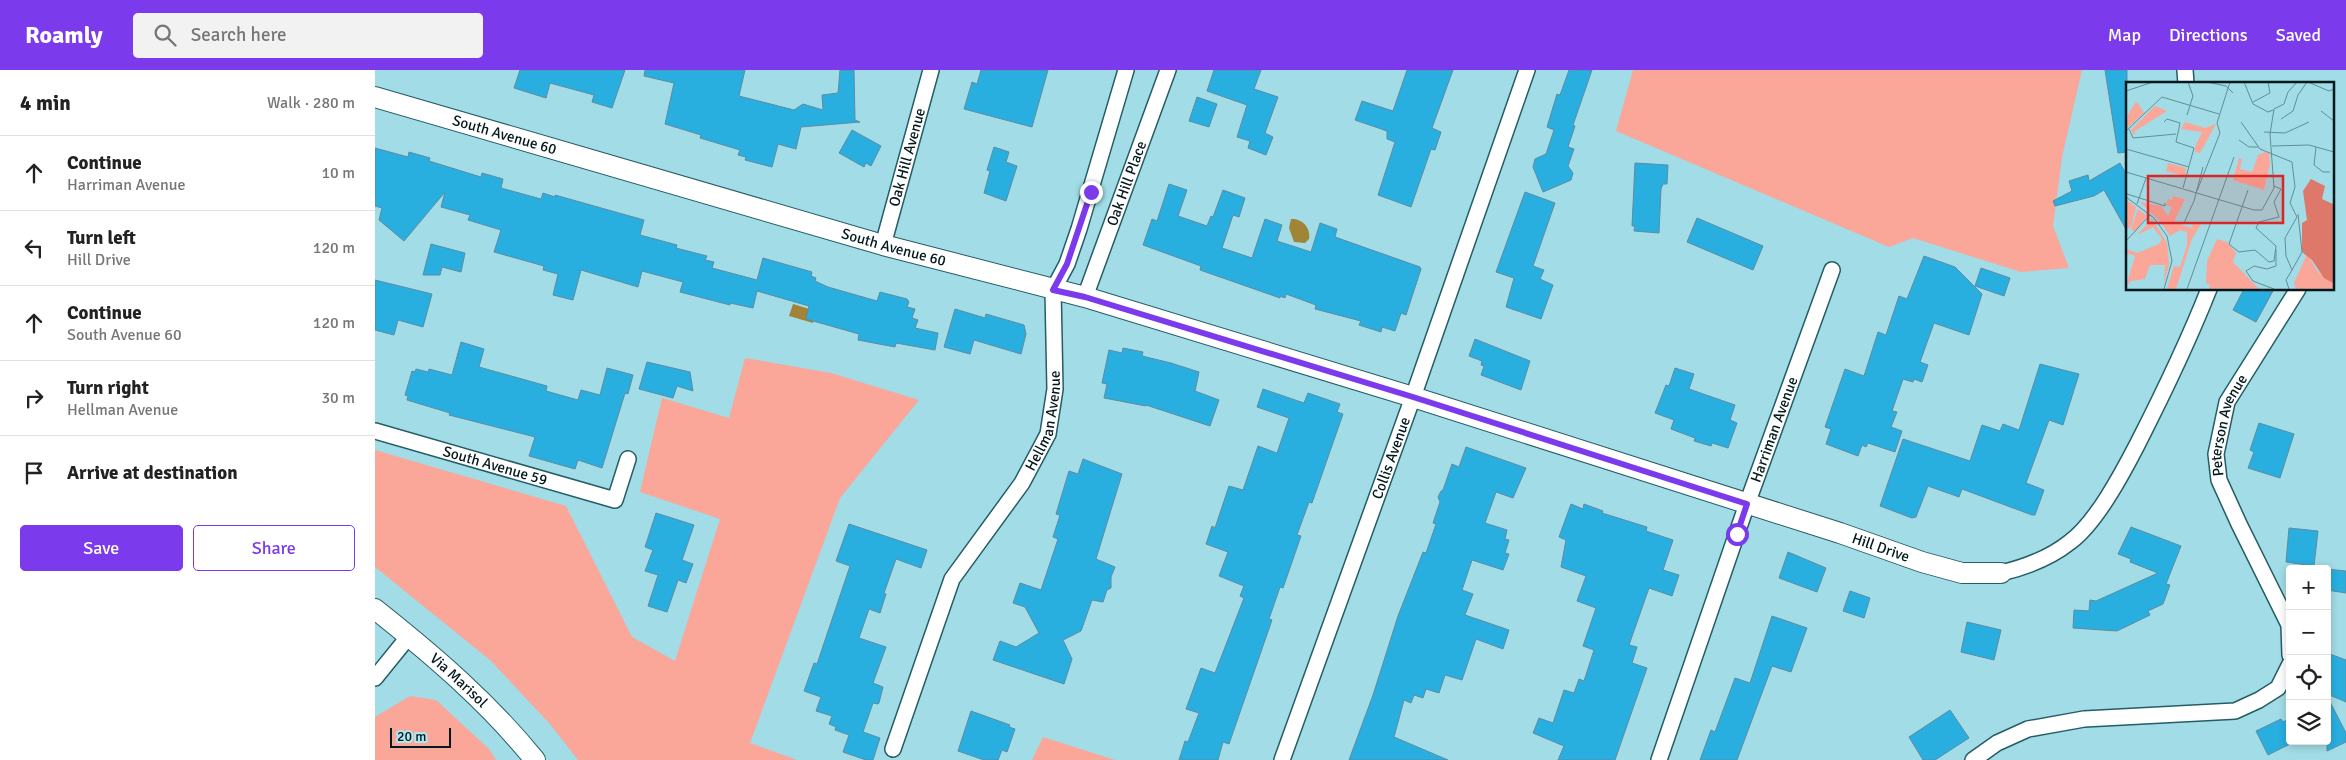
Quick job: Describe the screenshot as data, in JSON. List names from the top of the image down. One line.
{"streets":{"street":["South Avenue 60","Oak Hill Avenue","Oak Hill Place","Hellman Avenue","Peterson Avenue","Harriman Avenue","Collis Avenue","South Avenue 59","Hill Drive","Via Marisol"]},"crossings":[["South Avenue 60","Oak Hill Avenue"],["South Avenue 60","Oak Hill Place"],["South Avenue 60","Hellman Avenue"],["South Avenue 60","Collis Avenue"],["South Avenue 60","Hill Drive"],["Harriman Avenue","Hill Drive"],["Collis Avenue","Hill Drive"]],"scale_bar":"20 m","page":{"header":"Roamly","search":"Search here","nav":["Map","Directions","Saved"],"heading":["4 min","Walk · 280 m"],"list":[["Continue","Harriman Avenue","10 m"],["Turn left","Hill Drive","120 m"],["Continue","South Avenue 60","120 m"],["Turn right","Hellman Avenue","30 m"],"Arrive at destination"],"buttons":["Save","Share"],"map_buttons":["+","−"],"scale":"20 m"}}
